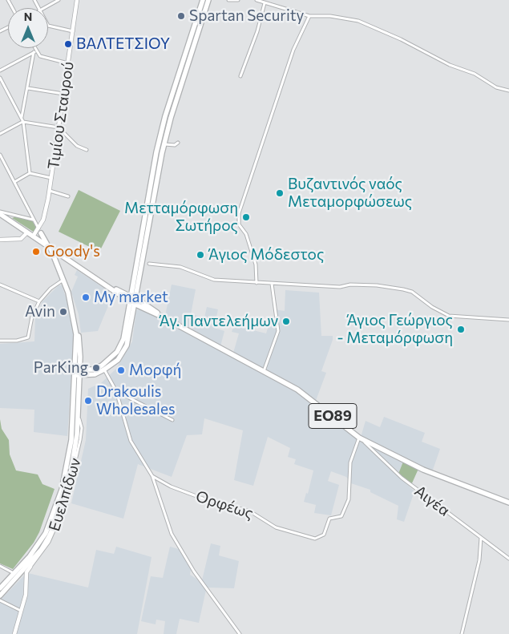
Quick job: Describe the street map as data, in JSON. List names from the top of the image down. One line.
{"streets":{"main road":["ΕΟ89"],"street":["Τιμίου Σταυρού","Αιγέα","Ορφέως"]},"crossings":[["Τιμίου Σταυρού","ΕΟ89"],["ΕΟ89","Αιγέα"],["ΕΟ89","Ορφέως"],["Αιγέα","Ορφέως"]],"places":["Spartan Security","ΒΑΛΤΕΤΣΙΟΥ","Βυζαντινός ναός Μεταμορφώσεως","Μετταμόρφωση Σωτήρος","Goody's","Άγιος Μόδεστος","My market","Avin","Άγ. Παντελεήμων","Άγιος Γεώργιος - Μεταμόρφωση","ParKing","Μορφή","Drakoulis Wholesales"],"north":"top"}
